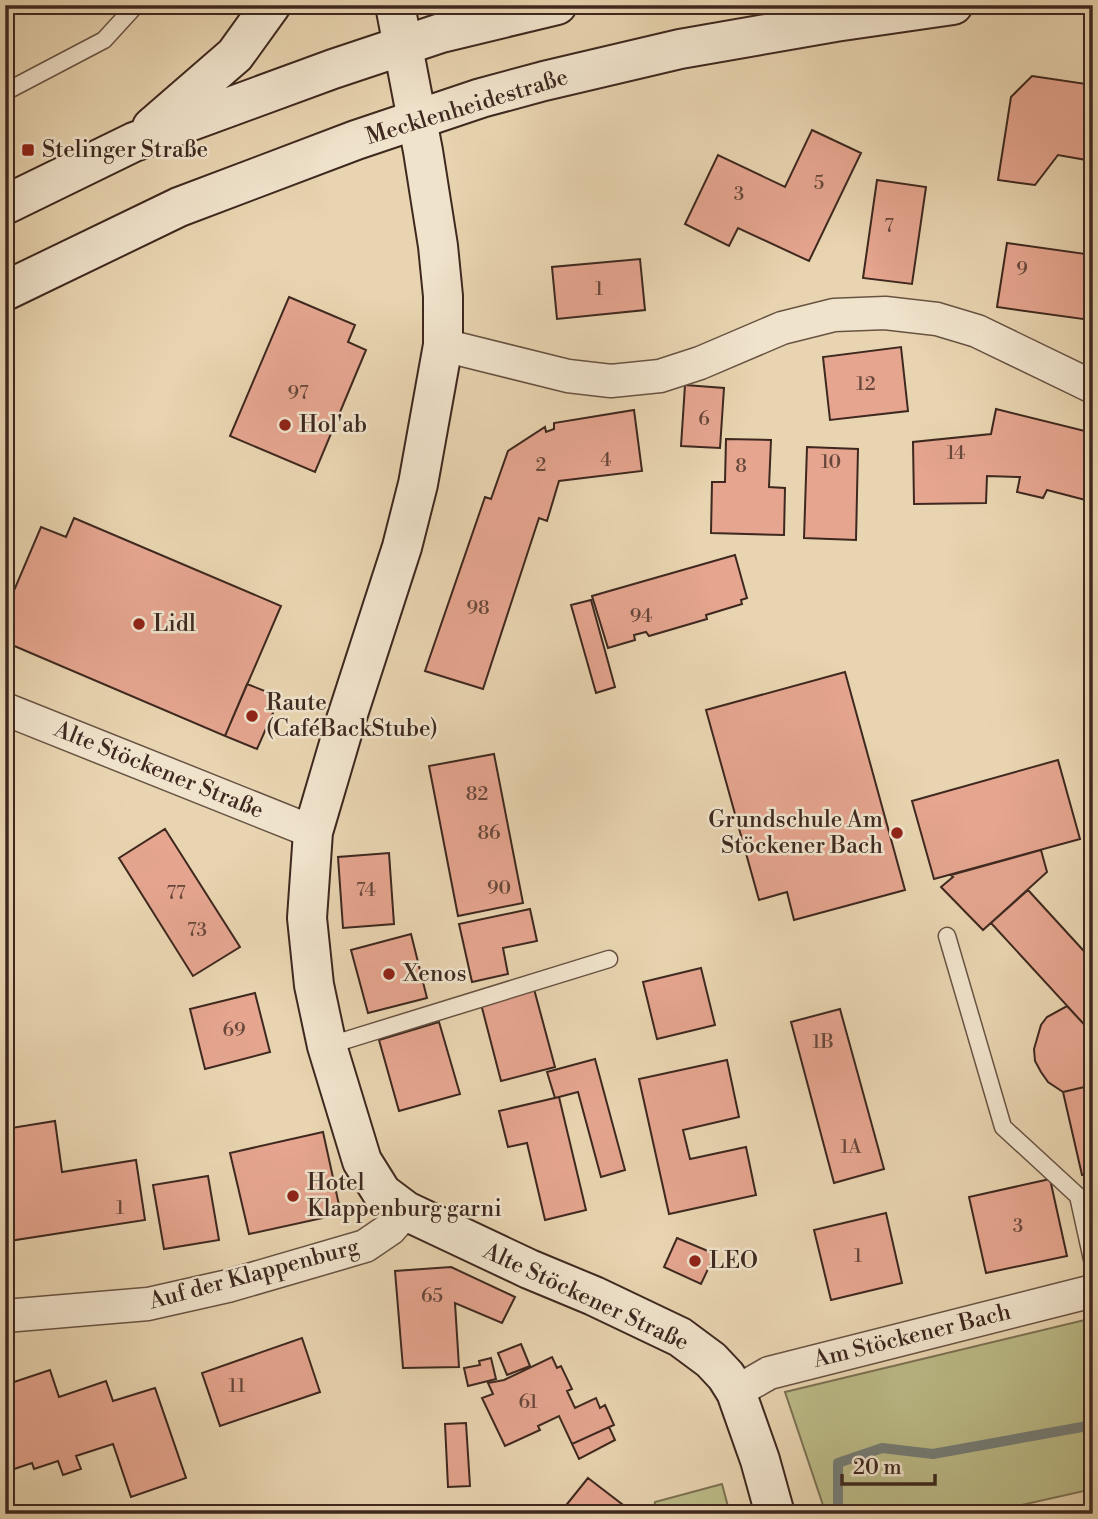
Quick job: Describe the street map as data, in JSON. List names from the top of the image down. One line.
{"streets":{"main road":["Mecklenheidestraße","Alte Stöckener Straße"],"street":["Auf der Klappenburg","Am Stöckener Bach"]},"crossings":[["Mecklenheidestraße","Alte Stöckener Straße"],["Alte Stöckener Straße","Auf der Klappenburg"],["Alte Stöckener Straße","Am Stöckener Bach"]],"places":{"transit":["Stelinger Straße"],"other":["Hol'ab","Lidl","Raute (CaféBackStube)","Grundschule Am Stöckener Bach","Xenos","Hotel Klappenburg garni","LEO"]},"house_numbers":["5","3","7","9","1","12","97","6","14","4","10","2","8","98","94","82","86","90","74","77","73","69","1B","1A","1","3","1","65","11","61"],"scale_bar":"20 m"}
